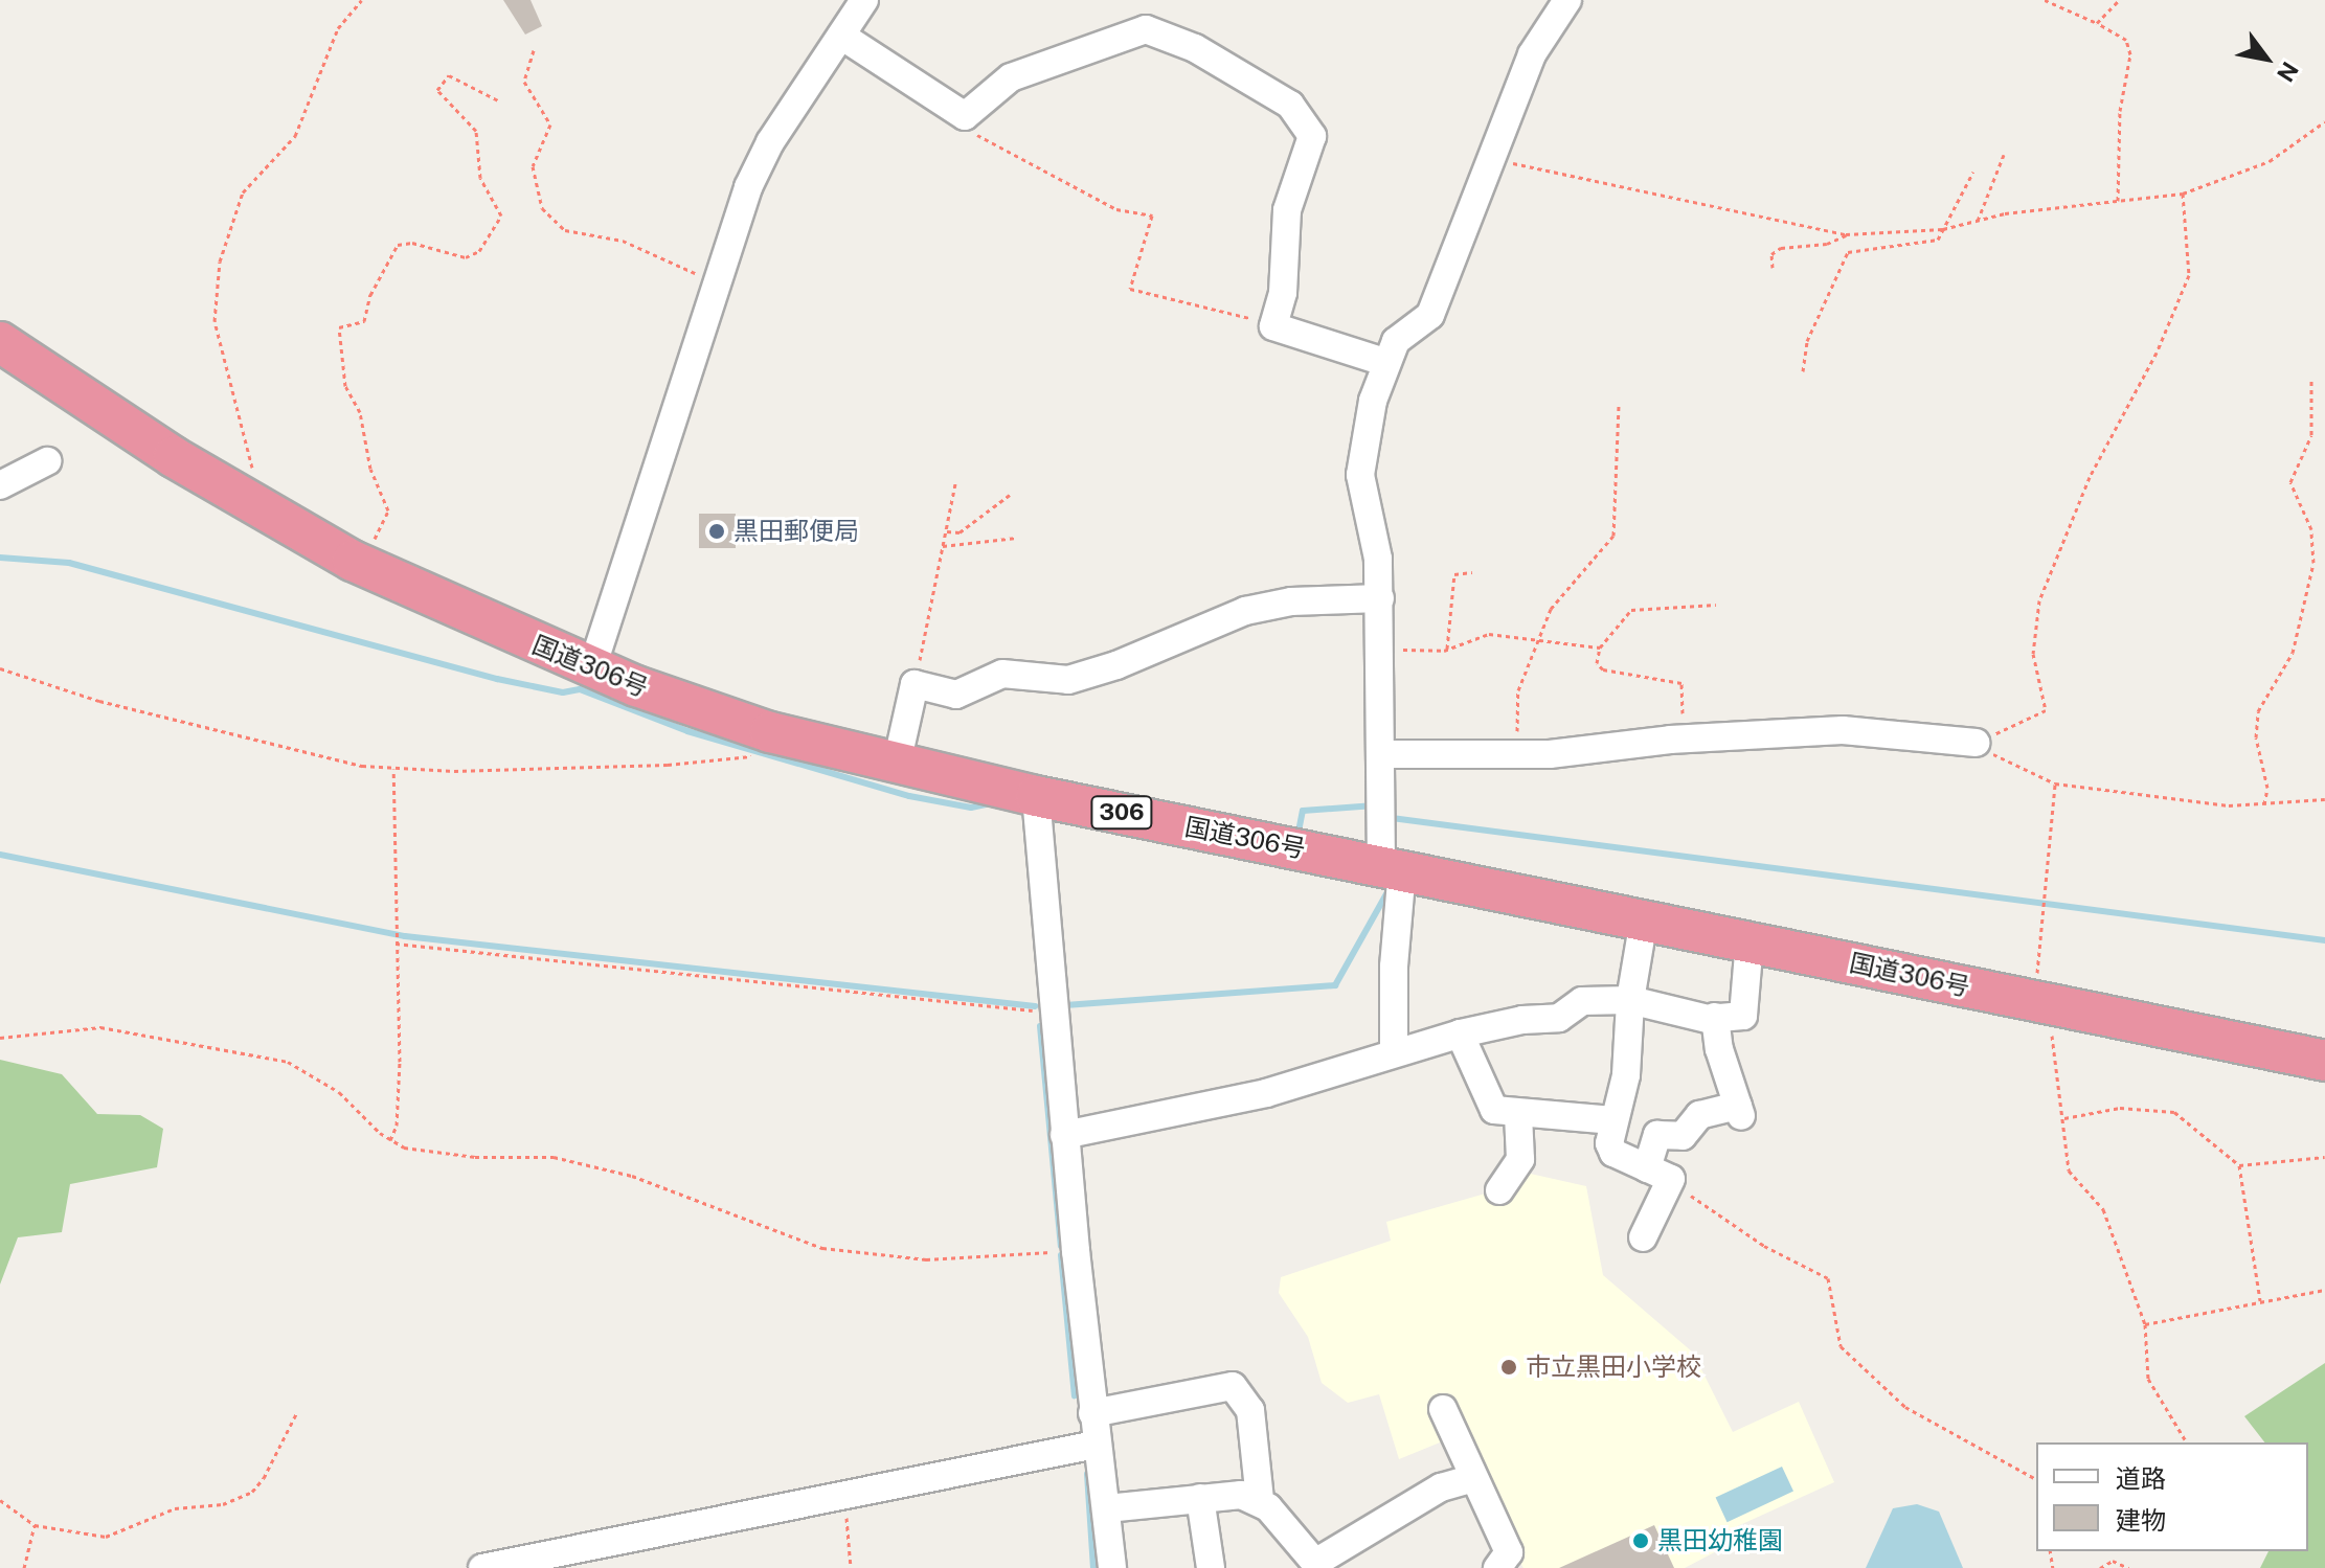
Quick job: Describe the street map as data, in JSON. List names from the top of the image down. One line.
{"streets":{"highway":["国道306号","306"]},"places":["黒田郵便局","市立黒田小学校","黒田幼稚園"],"legend":["道路","建物"],"north":"bottom right"}
